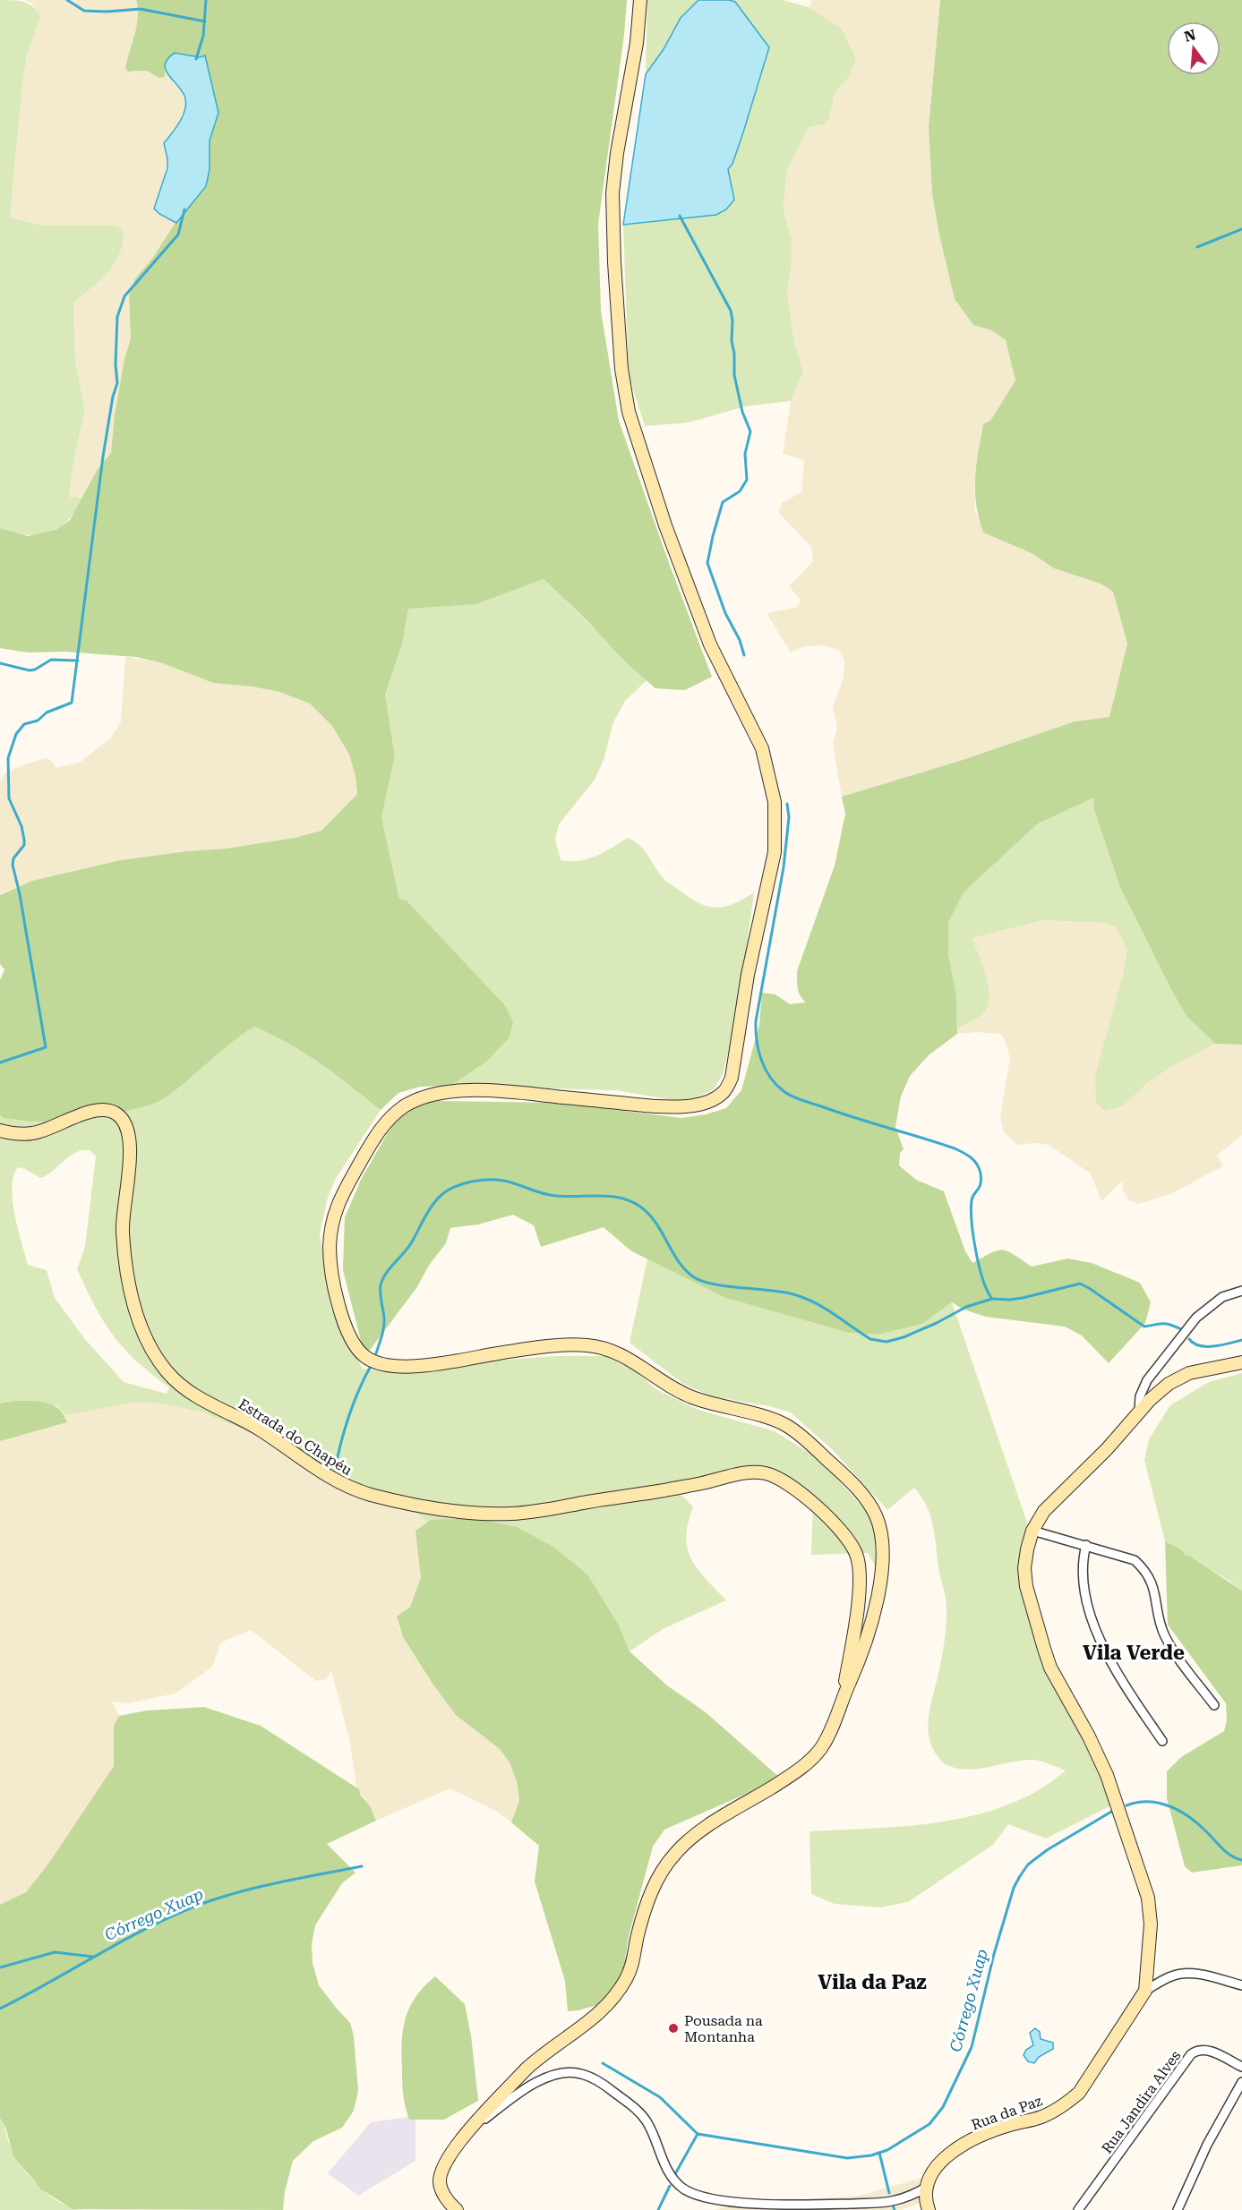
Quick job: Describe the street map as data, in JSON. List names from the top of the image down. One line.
{"streets":{"main road":["Estrada do Chapéu","Rua da Paz"],"street":["Rua Jandira Alves"]},"districts":["Vila Verde","Vila da Paz"],"water":["Córrego Xuap"],"places":["Pousada na Montanha"],"north":"top"}
